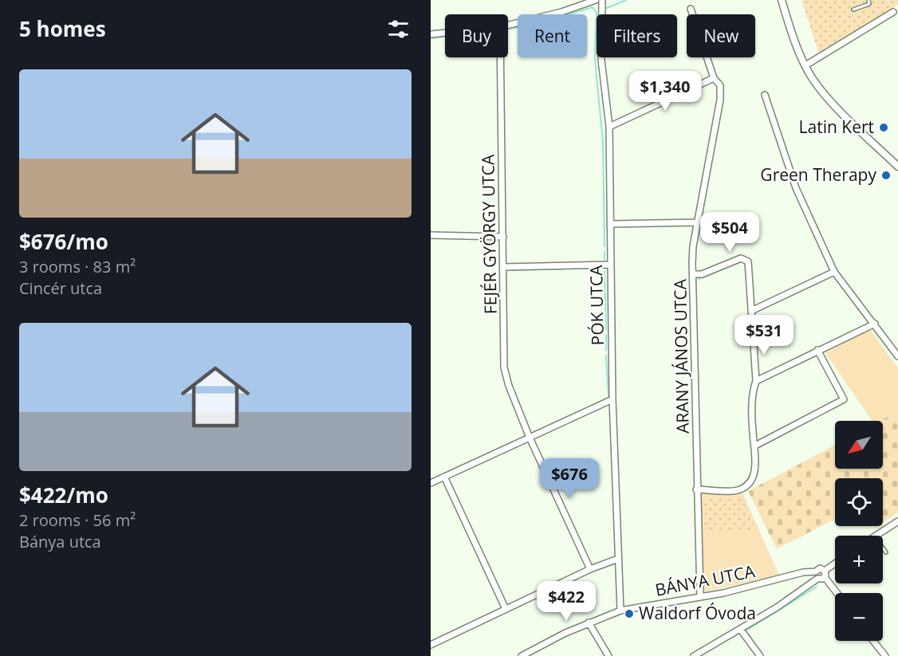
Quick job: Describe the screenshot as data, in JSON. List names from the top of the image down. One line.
{"streets":{"street":["FEJÉR GYÖRGY UTCA","PÓK UTCA","ARANY JÁNOS UTCA","BÁNYA UTCA"]},"crossings":[["PÓK UTCA","BÁNYA UTCA"],["ARANY JÁNOS UTCA","BÁNYA UTCA"]],"places":["Latin Kert","Green Therapy","Waldorf Óvoda"],"north":"bottom left","page":{"heading":"5 homes","chip":["Buy","Rent","Filters","New"],"list":[{"name":"$676/mo","note":"3 rooms · 83 m² · Cincér utca"},{"name":"$422/mo","note":"2 rooms · 56 m² · Bánya utca"}],"price":["$1,340","$504","$531","$676","$422"],"map_buttons":["+","−"]}}
